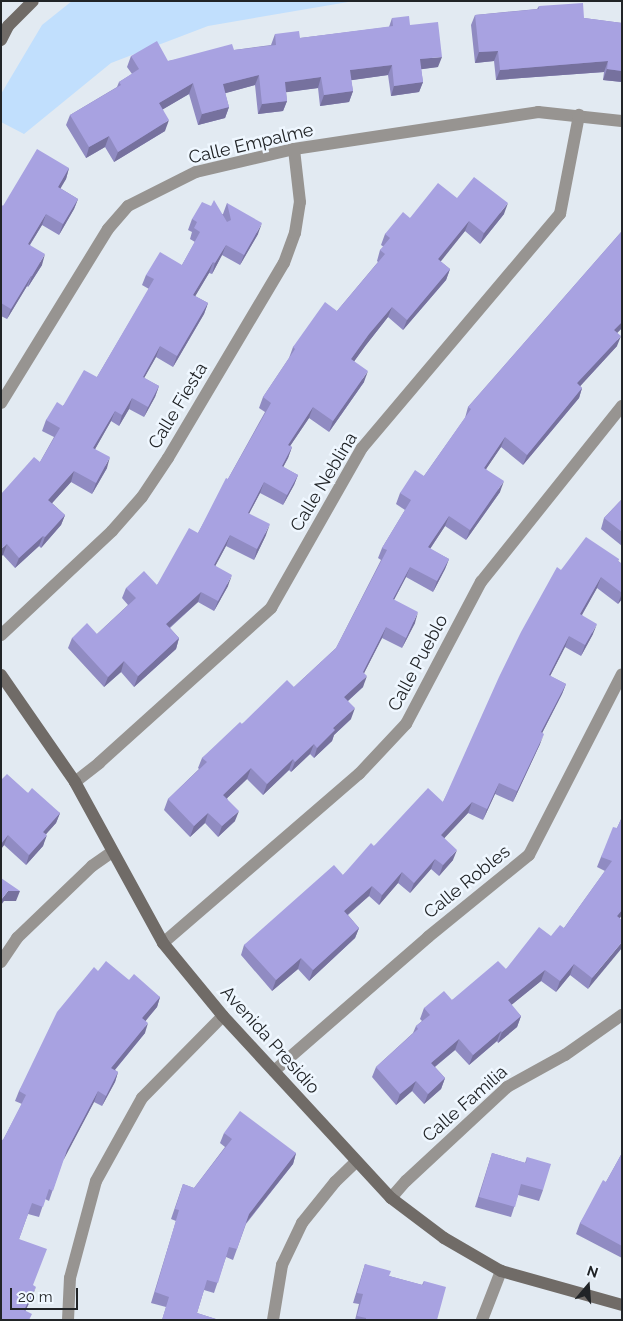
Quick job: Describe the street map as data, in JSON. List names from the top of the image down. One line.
{"streets":{"street":["Calle Empalme","Calle Fiesta","Calle Neblina","Calle Pueblo","Calle Robles","Avenida Presidio","Calle Familia"]},"crossings":[["Calle Empalme","Calle Fiesta"],["Calle Empalme","Calle Neblina"],["Calle Neblina","Avenida Presidio"],["Calle Pueblo","Avenida Presidio"],["Calle Robles","Avenida Presidio"],["Avenida Presidio","Calle Familia"]],"scale_bar":"20 m","north":"top"}
